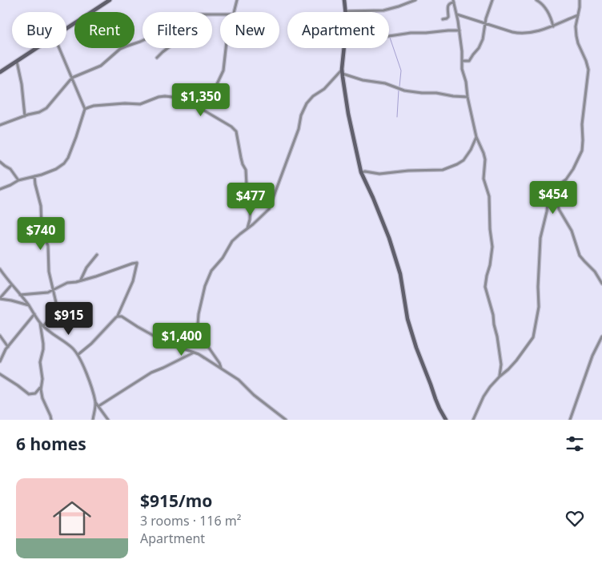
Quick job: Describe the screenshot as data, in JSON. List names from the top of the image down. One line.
{"page":{"chip":["Buy","Rent","Filters","New","Apartment"],"price":["$1,350","$454","$477","$740","$915","$1,400"],"heading":"6 homes","list":[{"name":"$915/mo","note":"3 rooms · 116 m² · Apartment"}]}}
